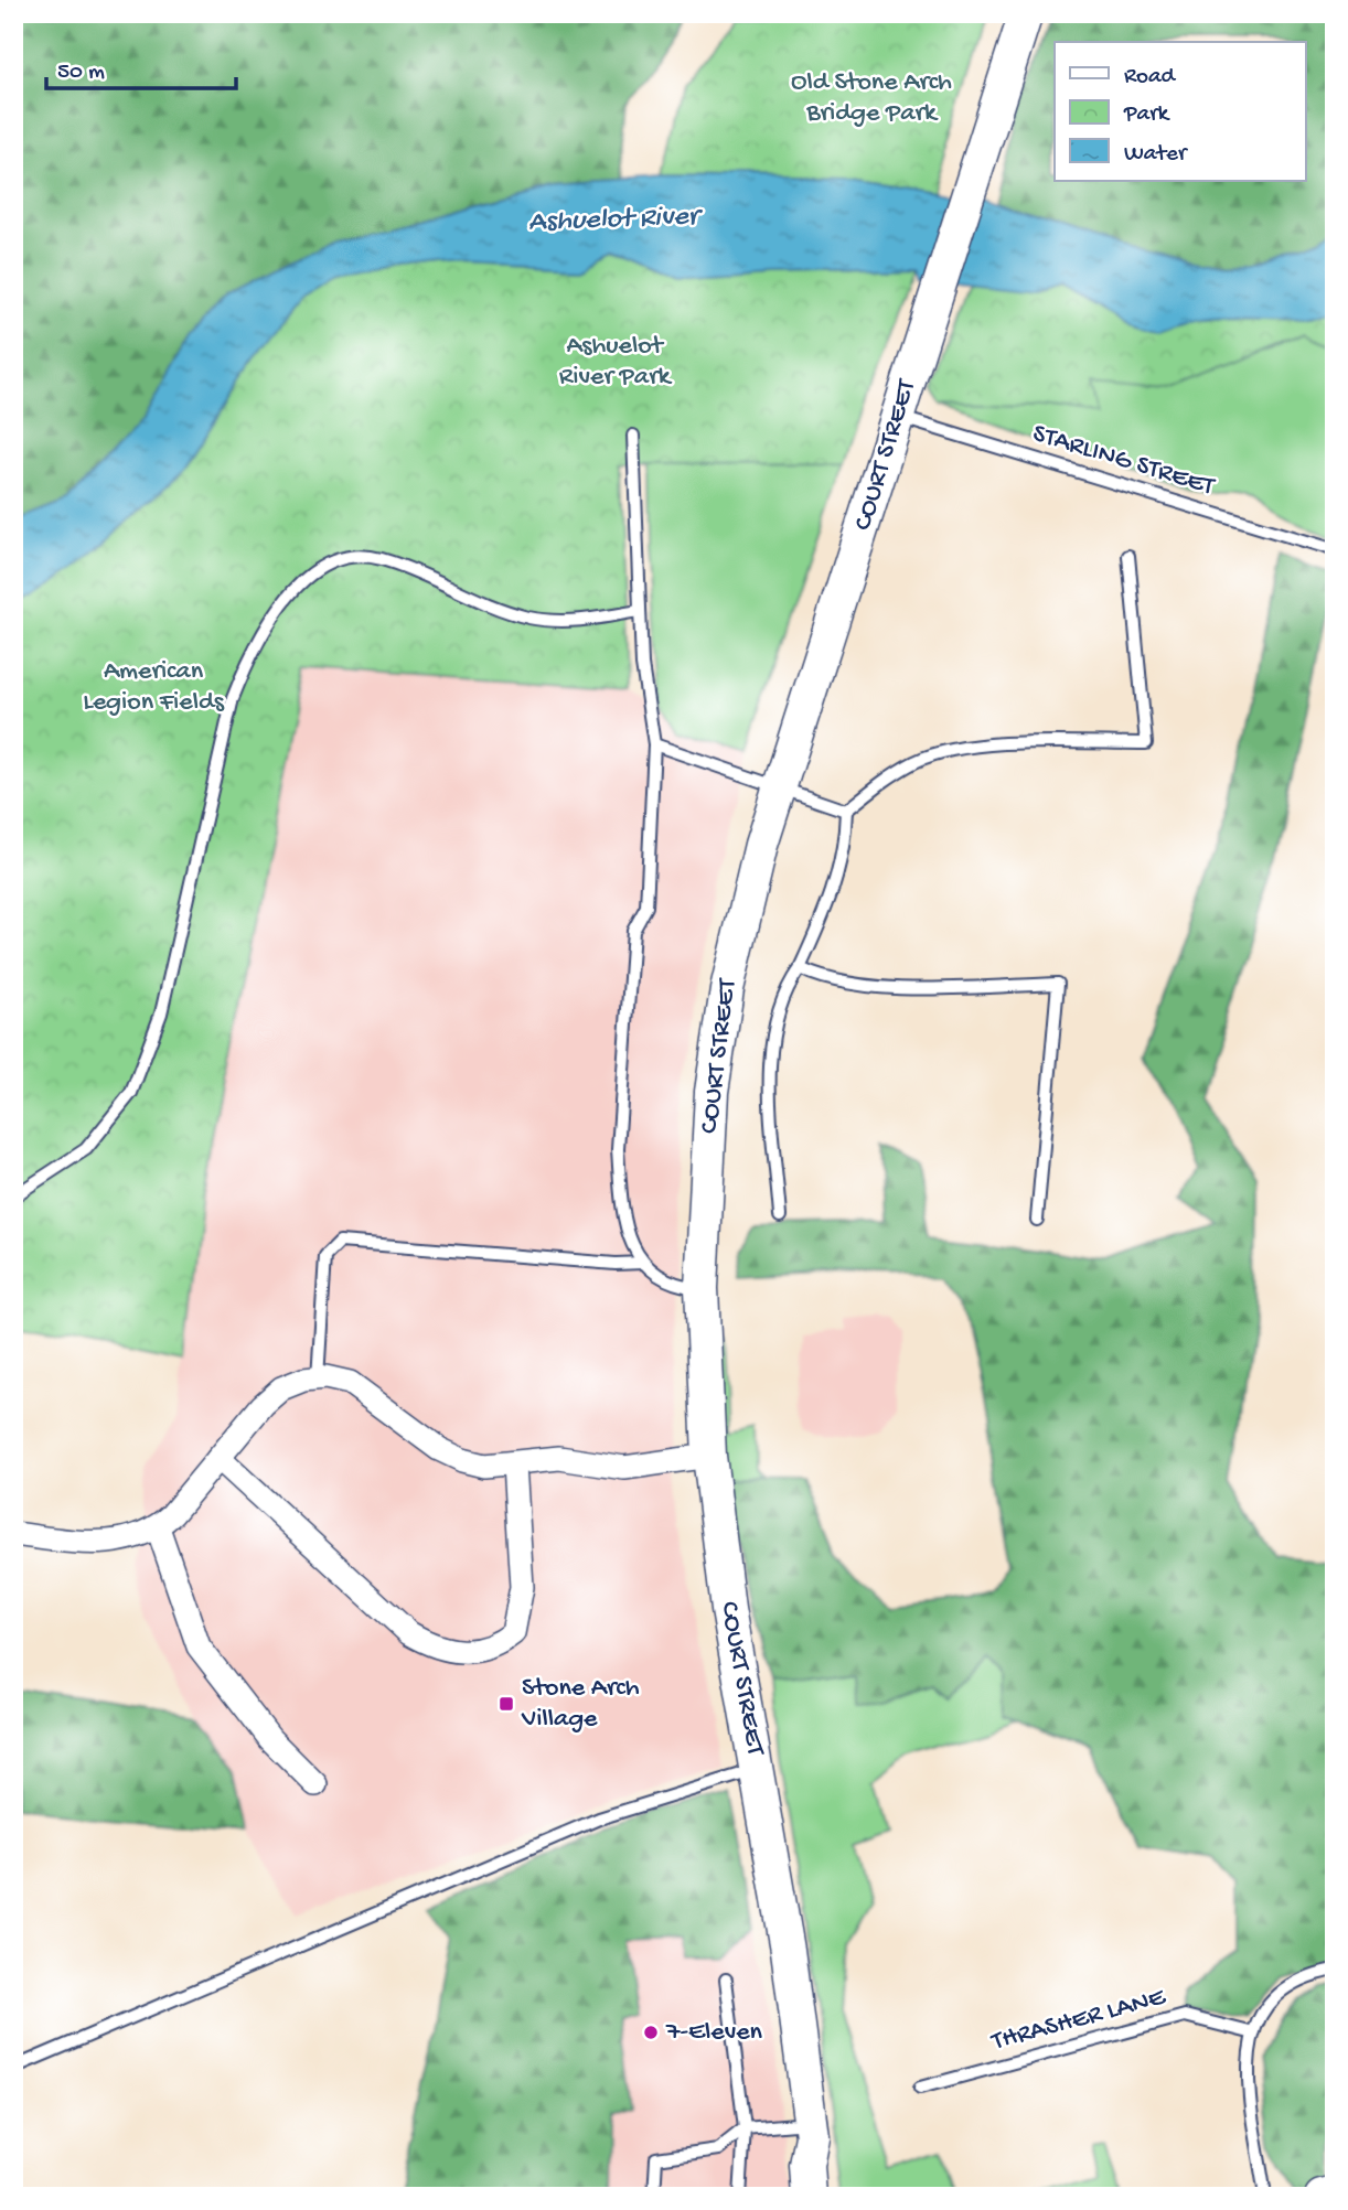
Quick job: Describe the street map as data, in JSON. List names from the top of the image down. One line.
{"streets":{"main road":["COURT STREET"],"lane":["STARLING STREET","THRASHER LANE"]},"crossings":[["COURT STREET","STARLING STREET"]],"water":["Ashuelot River"],"parks":["Old Stone Arch Bridge Park","Ashuelot River Park","American Legion Fields"],"places":{"transit":["Stone Arch Village"],"other":["7-Eleven"]},"legend":["Road","Park","Water"],"scale_bar":"50 m"}
